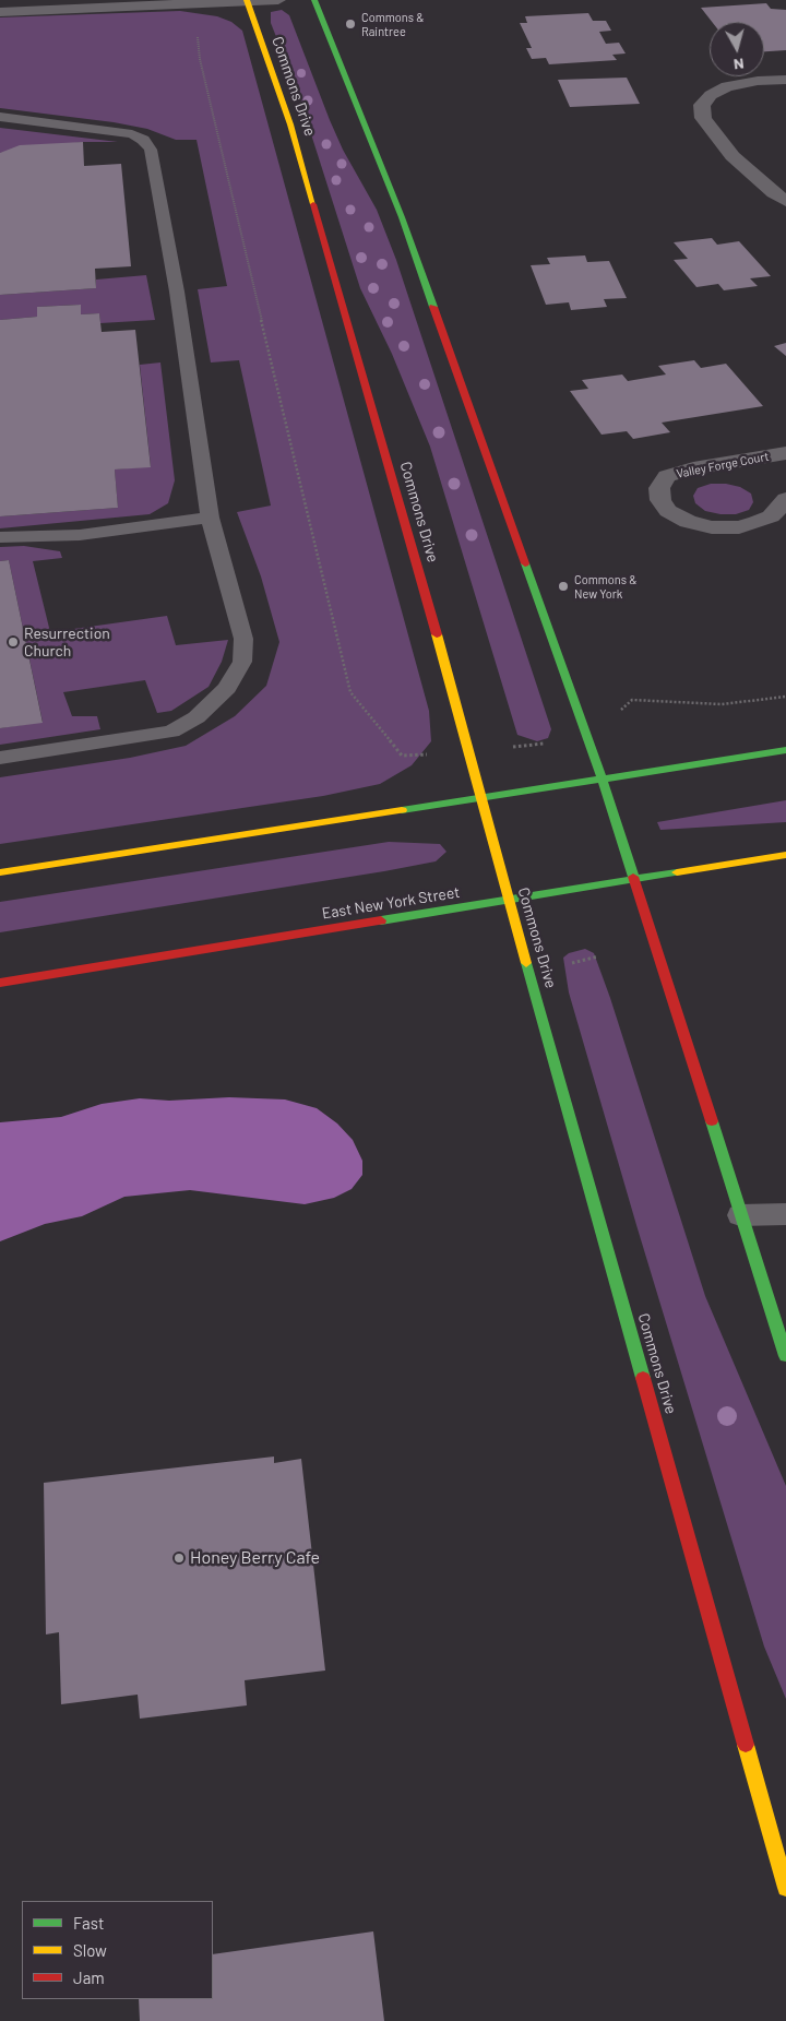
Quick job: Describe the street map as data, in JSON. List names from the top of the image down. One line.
{"streets":{"street":["Commons Drive","Valley Forge Court","East New York Street"]},"crossings":[["Commons Drive","East New York Street"]],"places":["Commons & Raintree","Commons & New York","Resurrection Church","Honey Berry Cafe"],"legend":["Fast","Slow","Jam"],"north":"bottom"}
